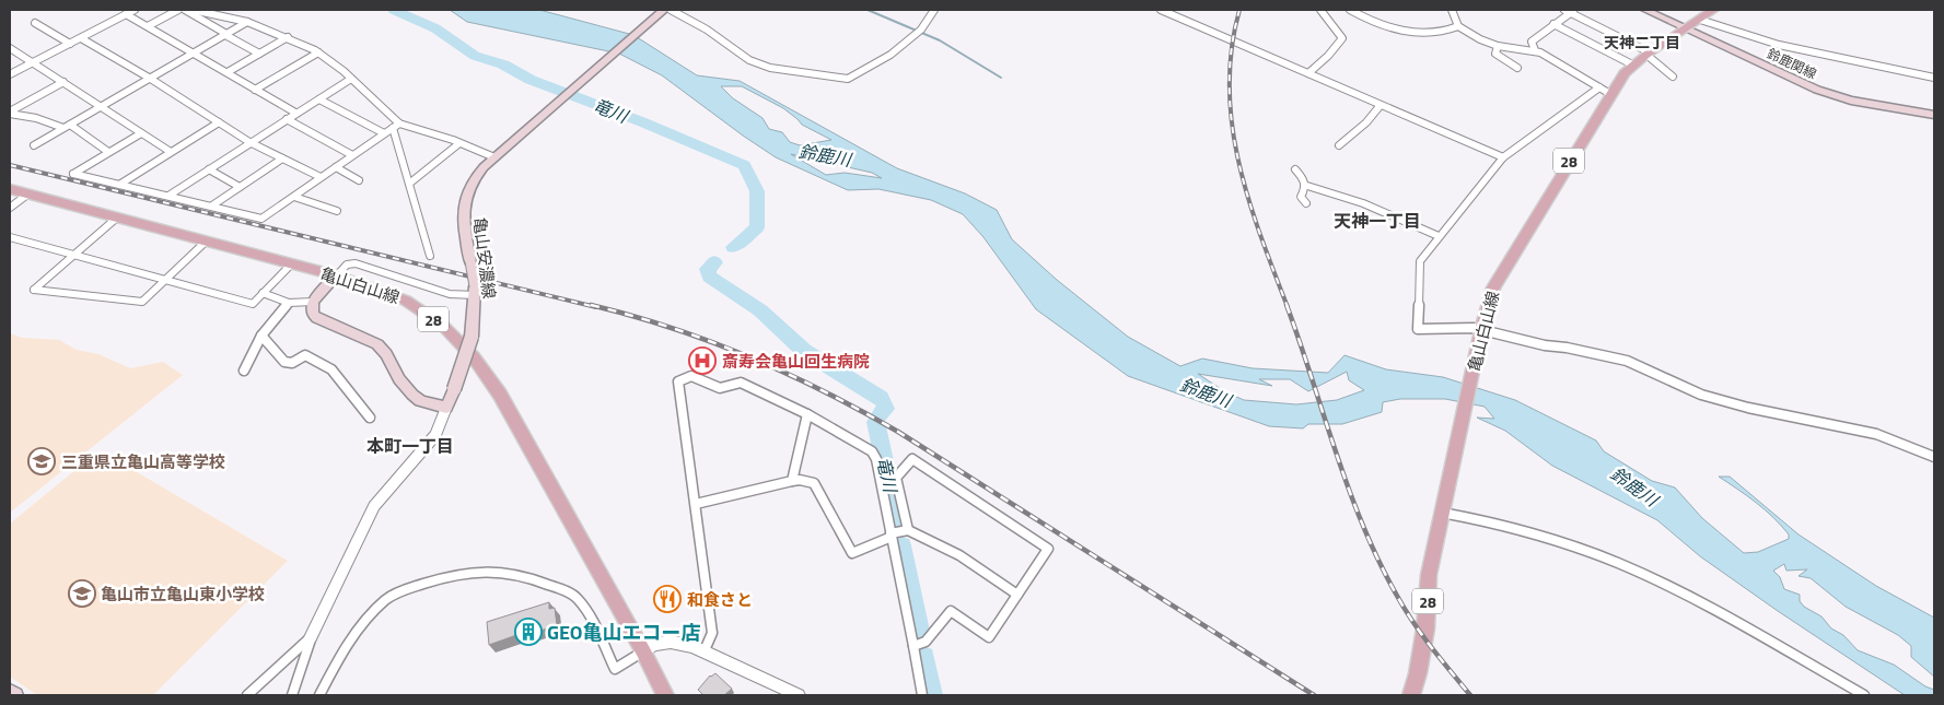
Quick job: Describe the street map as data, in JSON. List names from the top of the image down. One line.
{"streets":{"main road":["鈴鹿関線","28","亀山安濃線","亀山白山線"]},"crossings":[["鈴鹿関線","亀山白山線"]],"districts":["天神二丁目","天神一丁目","本町一丁目"],"water":["竜川","鈴鹿川"],"places":{"hospital":["斎寿会亀山回生病院"],"school or university":["三重県立亀山高等学校","亀山市立亀山東小学校"],"restaurant":["和食さと"],"building":["GEO亀山エコー店"]}}
